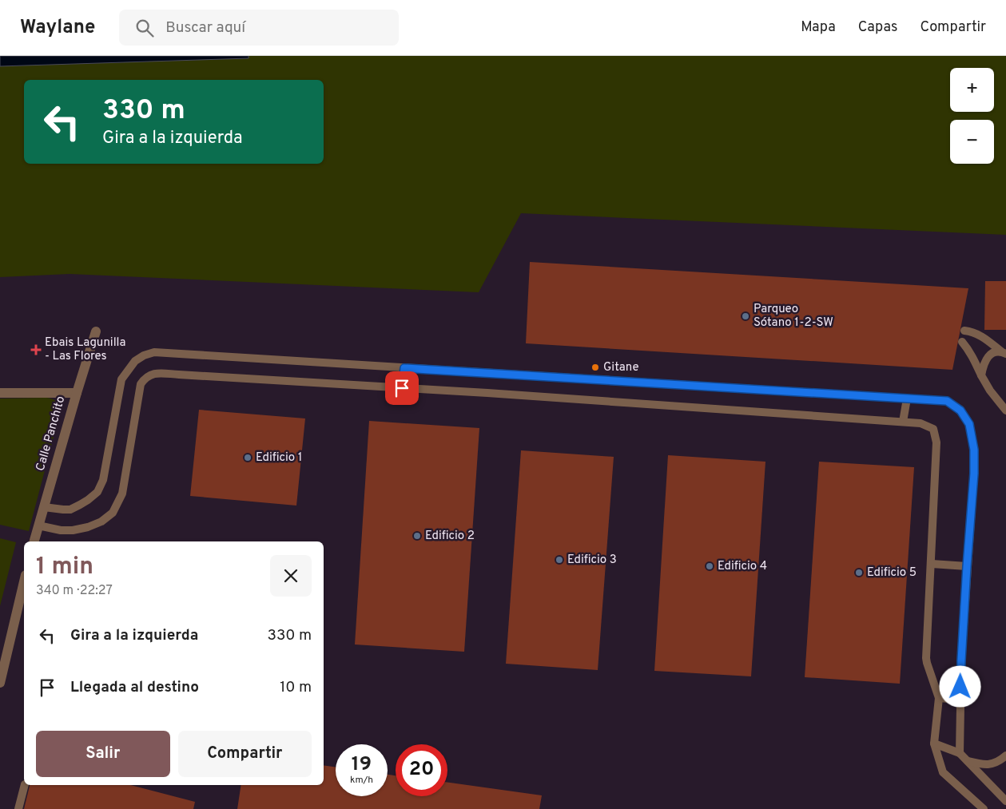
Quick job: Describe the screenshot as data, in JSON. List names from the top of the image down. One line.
{"streets":{"street":["Calle Panchito"]},"places":{"other":["Parqueo Sótano 1-2-SW","Gitane","Edificio 1","Edificio 2","Edificio 3","Edificio 4","Edificio 5"],"health":["Ebais Lagunilla - Las Flores"]},"page":{"header":"Waylane","search":"Buscar aquí","nav":["Mapa","Capas","Compartir"],"map_buttons":["+","−"],"turn":["330 m","Gira a la izquierda"],"heading":["1 min","340 m · 22:27"],"list":[{"name":"Gira a la izquierda","value":"330 m"},{"name":"Llegada al destino","value":"10 m"}],"buttons":["Salir","Compartir"],"speed":"19 km/h","limit":"20"}}
